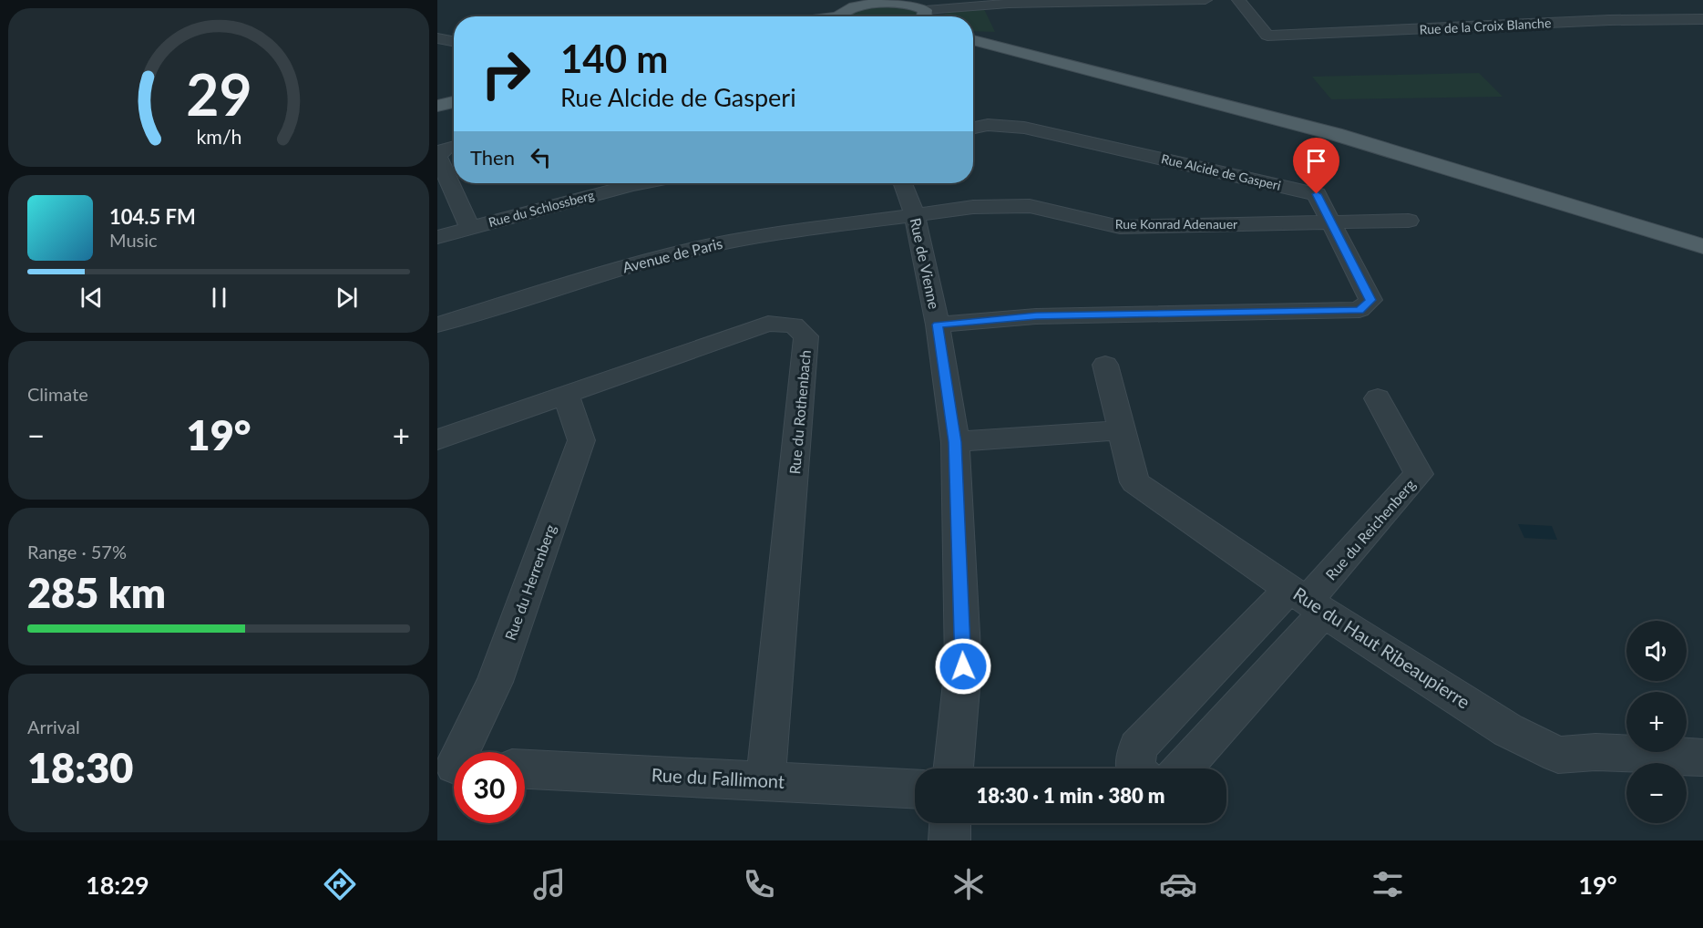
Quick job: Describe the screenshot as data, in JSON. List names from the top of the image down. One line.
{"streets":{"street":["Rue de la Croix Blanche","Rue Alcide de Gasperi","Rue du Schlossberg","Rue Konrad Adenauer","Avenue de Paris","Rue de Vienne","Rue du Rothenbach","Rue du Reichenberg","Rue du Herrenberg","Rue du Haut Ribeaupierre","Rue du Fallimont"]},"crossings":[["Rue Alcide de Gasperi","Rue Konrad Adenauer"],["Rue Alcide de Gasperi","Rue de Vienne"],["Rue Konrad Adenauer","Avenue de Paris"],["Rue Konrad Adenauer","Rue de Vienne"],["Avenue de Paris","Rue de Vienne"],["Rue du Rothenbach","Rue du Herrenberg"],["Rue du Rothenbach","Rue du Fallimont"],["Rue du Reichenberg","Rue du Haut Ribeaupierre"]],"page":{"turn":["140 m","Rue Alcide de Gasperi"],"then":"Then","song":["104.5 FM","Music"],"tile":["Climate",["Range · 57%","285 km"],["Arrival","18:30"]],"heat":["−","19°","+"],"map_buttons":["+","−"],"limit":"30","trip":"18:30 · 1 min · 380 m","tabs":["18:29","19°"],"gauge":["29","km/h"]}}
